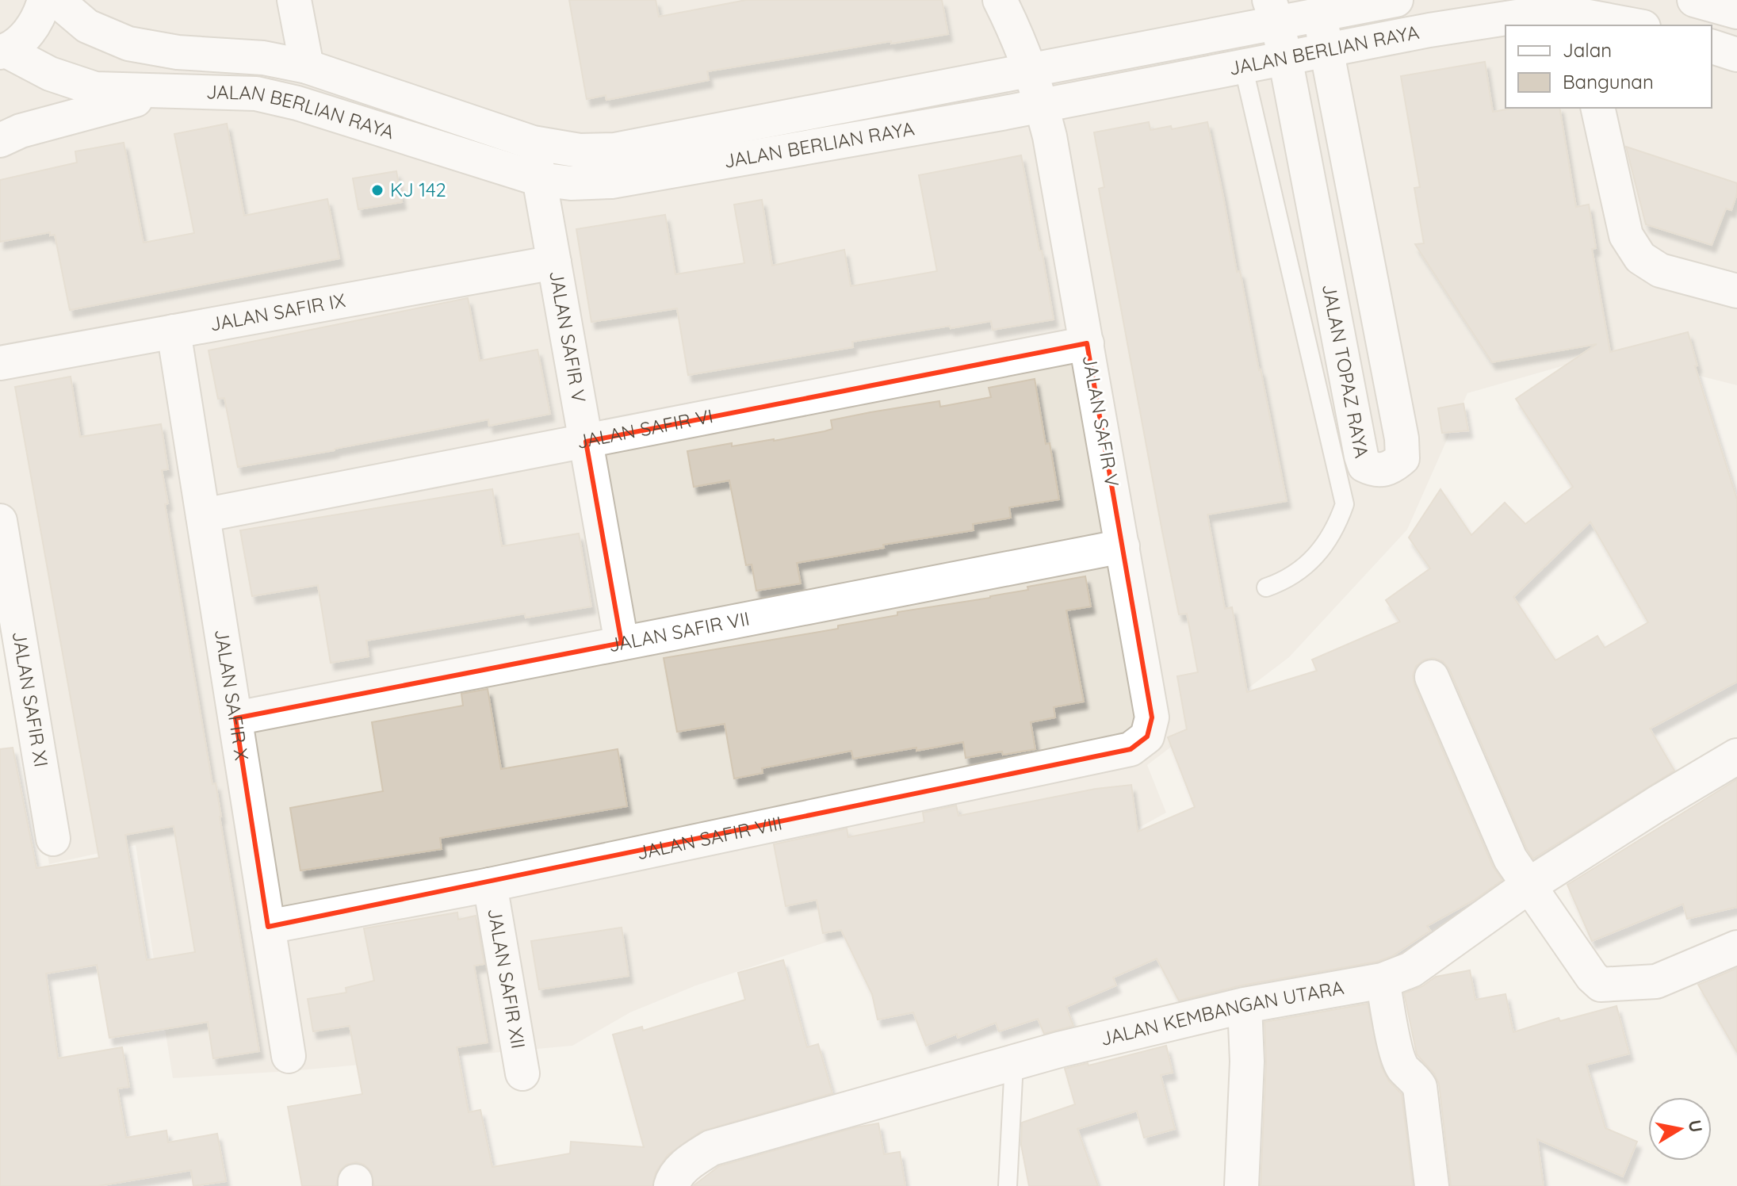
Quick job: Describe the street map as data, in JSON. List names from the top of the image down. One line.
{"streets":{"street":["JALAN BERLIAN RAYA","JALAN SAFIR IX","JALAN SAFIR V","JALAN TOPAZ RAYA","JALAN SAFIR VI","JALAN SAFIR VII","JALAN SAFIR X","JALAN SAFIR XI","JALAN SAFIR VIII","JALAN SAFIR XII","JALAN KEMBANGAN UTARA"]},"crossings":[["JALAN BERLIAN RAYA","JALAN SAFIR V"],["JALAN BERLIAN RAYA","JALAN TOPAZ RAYA"],["JALAN SAFIR IX","JALAN SAFIR V"],["JALAN SAFIR IX","JALAN SAFIR X"],["JALAN SAFIR V","JALAN SAFIR VI"],["JALAN SAFIR V","JALAN SAFIR VII"],["JALAN SAFIR V","JALAN SAFIR VIII"],["JALAN SAFIR VI","JALAN SAFIR X"],["JALAN SAFIR VII","JALAN SAFIR X"],["JALAN SAFIR X","JALAN SAFIR VIII"],["JALAN SAFIR VIII","JALAN SAFIR XII"]],"places":["KJ 142"],"legend":["Jalan","Bangunan"],"north":"right"}
